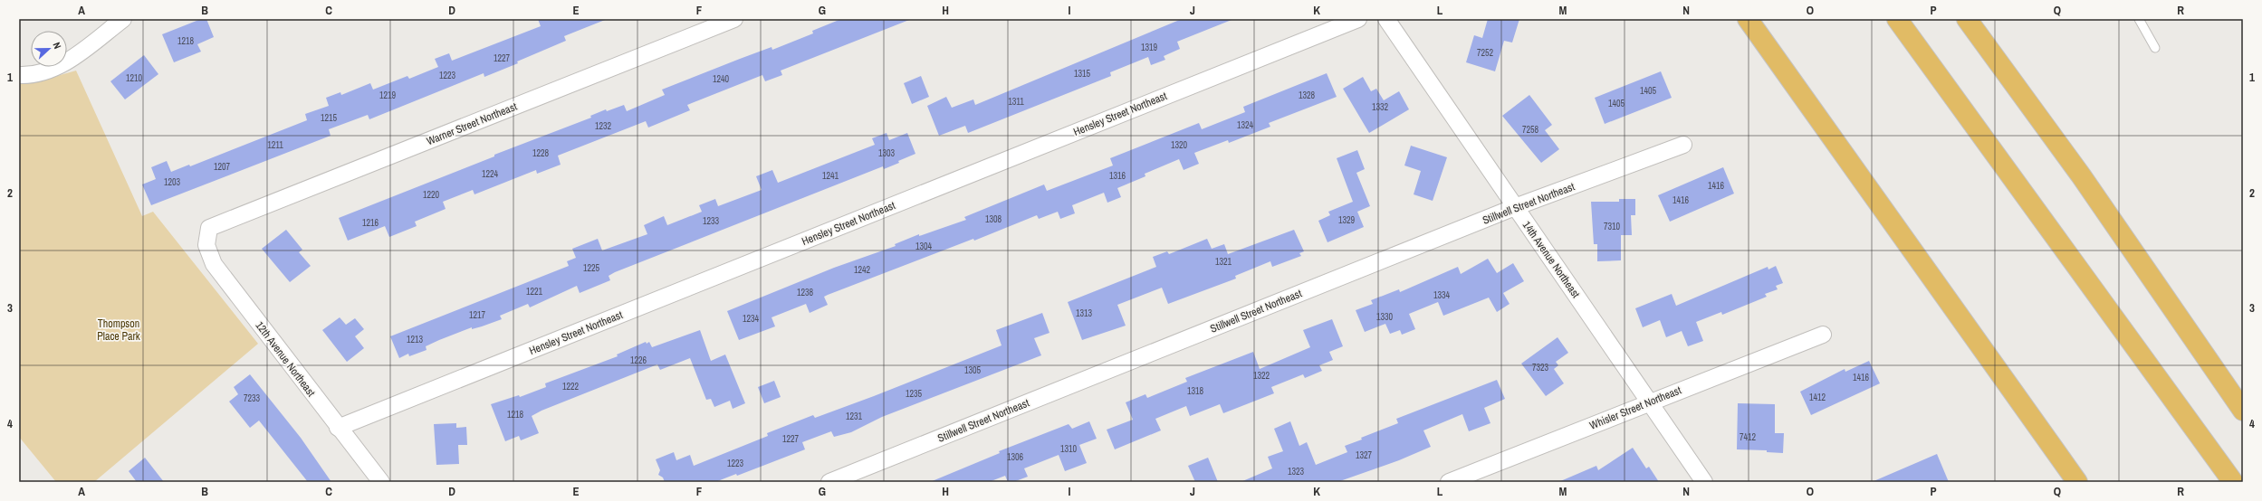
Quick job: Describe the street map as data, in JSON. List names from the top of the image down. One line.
{"streets":{"street":["Hensley Street Northeast","Warner Street Northeast","Stillwell Street Northeast","14th Avenue Northeast","12th Avenue Northeast","Whisler Street Northeast"]},"crossings":[["Hensley Street Northeast","12th Avenue Northeast"],["Warner Street Northeast","12th Avenue Northeast"],["Stillwell Street Northeast","14th Avenue Northeast"],["14th Avenue Northeast","Whisler Street Northeast"]],"parks":["Thompson Place Park"],"house_numbers":["1218","1319","7252","1227","1315","1223","1210","1240","1405","1219","1328","1311","1405","1332","1215","1324","1232","7258","1211","1320","1228","1303","1207","1224","1241","1316","1203","1416","1220","1416","1308","1329","1233","1216","7310","1304","1321","1225","1242","1221","1238","1334","1313","1217","1330","1234","1213","1226","7323","1305","1322","1416","1222","1318","1235","1412","7233","1218","1231","7412","1227","1310","1327","1306","1223","1323"],"north":"right","grid":{"columns":["A","B","C","D","E","F","G","H","I","J","K","L","M","N","O","P","Q","R"],"rows":["1","2","3","4"]}}
